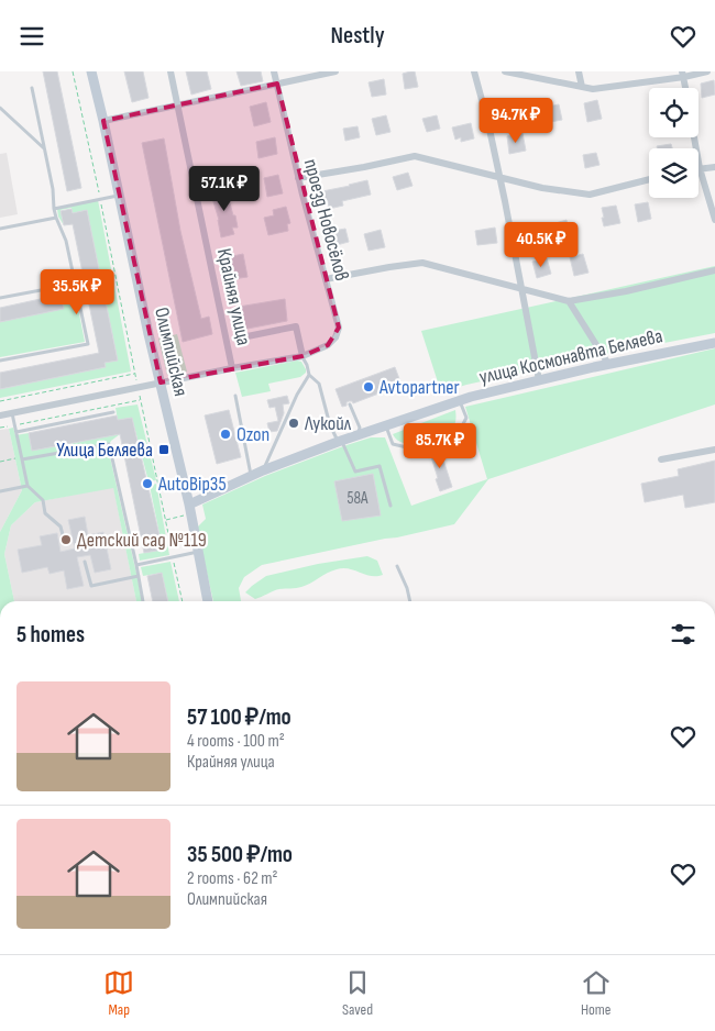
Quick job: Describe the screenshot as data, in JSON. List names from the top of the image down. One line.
{"streets":{"main road":["Олимпийская","улица Космонавта Беляева"],"street":["проезд Новосёлов","Крайняя улица"]},"crossings":[["проезд Новосёлов","Крайняя улица"],["проезд Новосёлов","Олимпийская"],["Олимпийская","улица Космонавта Беляева"]],"places":{"other":["Avtopartner","Лукойл","Ozon","AutoBip35","Детский сад №119"],"transit":["Улица Беляева"]},"house_numbers":["58А"],"page":{"header":"Nestly","price":["94.7K ₽","57.1K ₽","40.5K ₽","35.5K ₽","85.7K ₽"],"heading":"5 homes","list":[{"name":"57 100 ₽/mo","note":"4 rooms · 100 m² · Крайняя улица"},{"name":"35 500 ₽/mo","note":"2 rooms · 62 m² · Олимпийская"}],"tabs":["Map","Saved","Home"]}}
